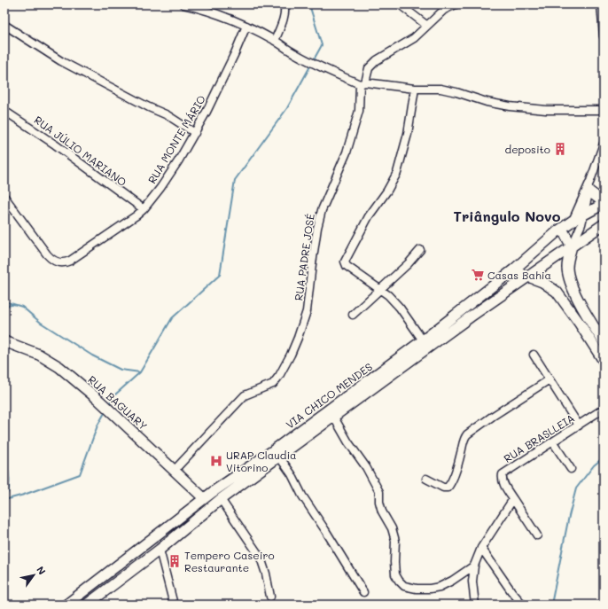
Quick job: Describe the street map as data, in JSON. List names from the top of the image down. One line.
{"streets":{"main road":["VIA CHICO MENDES","RUA BAGUARY"],"street":["RUA MONTE MÁRIO","RUA JÚLIO MARIANO","RUA PADRE JOSÉ","RUA BRASLLEIA"]},"crossings":[["RUA MONTE MÁRIO","RUA JÚLIO MARIANO"],["RUA PADRE JOSÉ","RUA BAGUARY"],["VIA CHICO MENDES","RUA BAGUARY"]],"districts":["Triângulo Novo"],"places":{"building":["deposito","Tempero Caseiro Restaurante"],"supermarket":["Casas Bahia"],"hospital":["URAP Claudia Vitorino"]},"north":"top right"}
